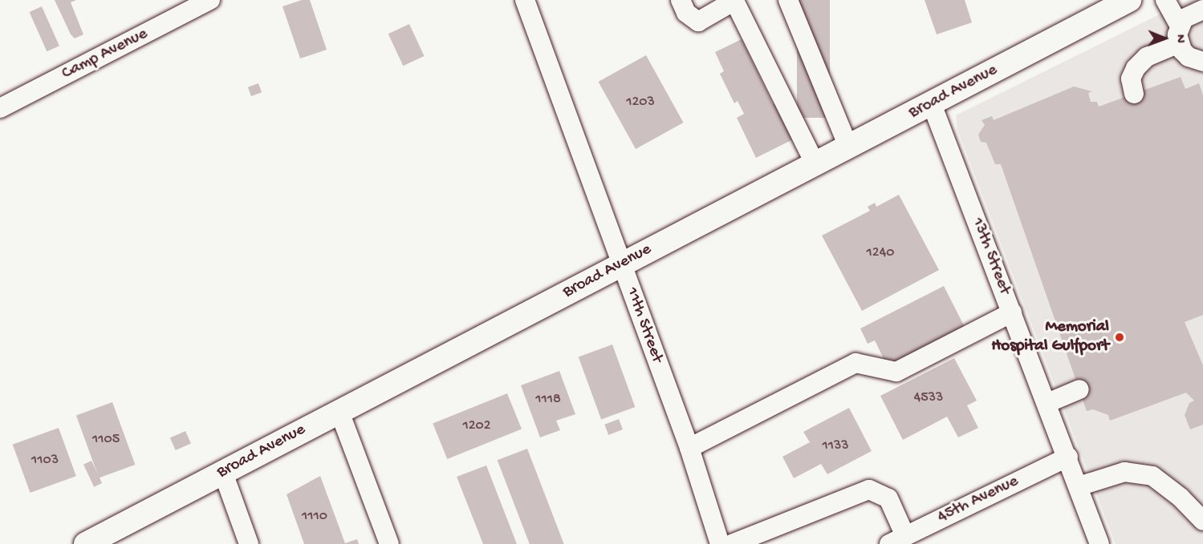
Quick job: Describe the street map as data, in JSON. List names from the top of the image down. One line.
{"streets":{"main road":["Broad Avenue"],"street":["Camp Avenue","13th Street","11th Street","45th Avenue"]},"crossings":[["Broad Avenue","13th Street"],["Broad Avenue","11th Street"],["13th Street","45th Avenue"]],"places":["Memorial Hospital Gulfport"],"house_numbers":["1203","1240","4533","1118","1202","1105","1133","1103","1110"],"north":"right"}
